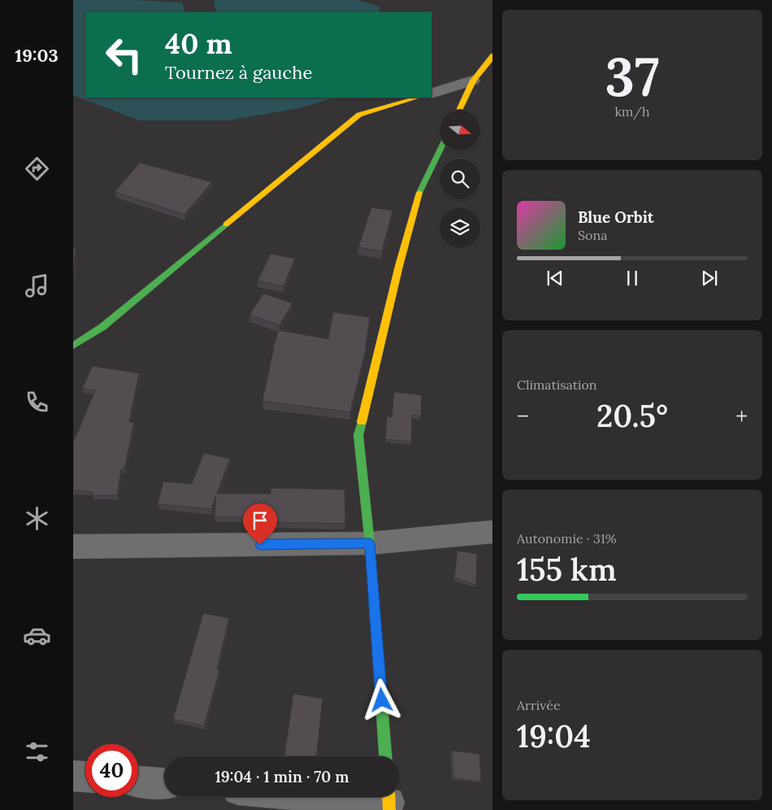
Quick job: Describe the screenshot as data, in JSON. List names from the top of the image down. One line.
{"north":"right","page":{"tabs":"19:03","tile":[["37","km/h"],"Climatisation",["Autonomie · 31%","155 km"],["Arrivée","19:04"]],"turn":["40 m","Tournez à gauche"],"song":["Blue Orbit","Sona"],"heat":["−","20.5°","+"],"limit":"40","trip":"19:04 · 1 min · 70 m"}}
